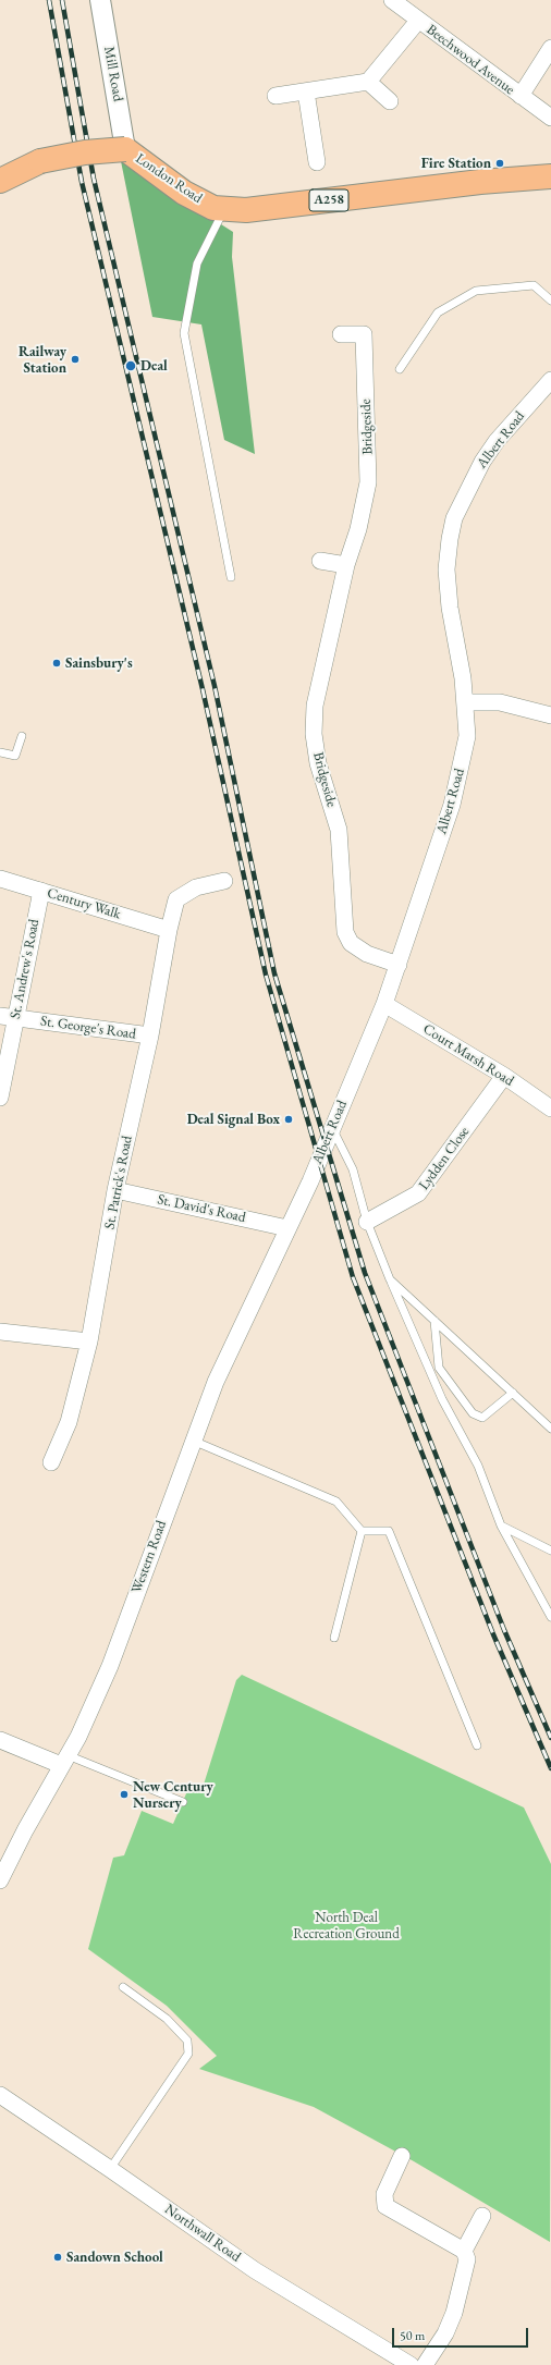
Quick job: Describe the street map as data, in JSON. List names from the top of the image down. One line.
{"streets":{"main road":["London Road","A258"],"street":["Beechwood Avenue","Mill Road","Bridgeside","Albert Road","Century Walk","St. Andrew's Road","St. George's Road","Court Marsh Road","Lydden Close","St. Patrick's Road","St. David's Road","Western Road","Northwall Road"]},"crossings":[["Mill Road","London Road"],["Bridgeside","Albert Road"],["Albert Road","Court Marsh Road"],["Albert Road","St. David's Road"],["Albert Road","Western Road"],["Century Walk","St. Andrew's Road"],["Century Walk","St. Patrick's Road"],["St. Andrew's Road","St. George's Road"],["St. George's Road","St. Patrick's Road"],["Court Marsh Road","Lydden Close"],["St. Patrick's Road","St. David's Road"],["St. David's Road","Western Road"]],"parks":["North Deal Recreation Ground"],"places":["Fire Station","Railway Station","Deal","Sainsbury's","Deal Signal Box","New Century Nursery","Sandown School"],"scale_bar":"50 m"}
